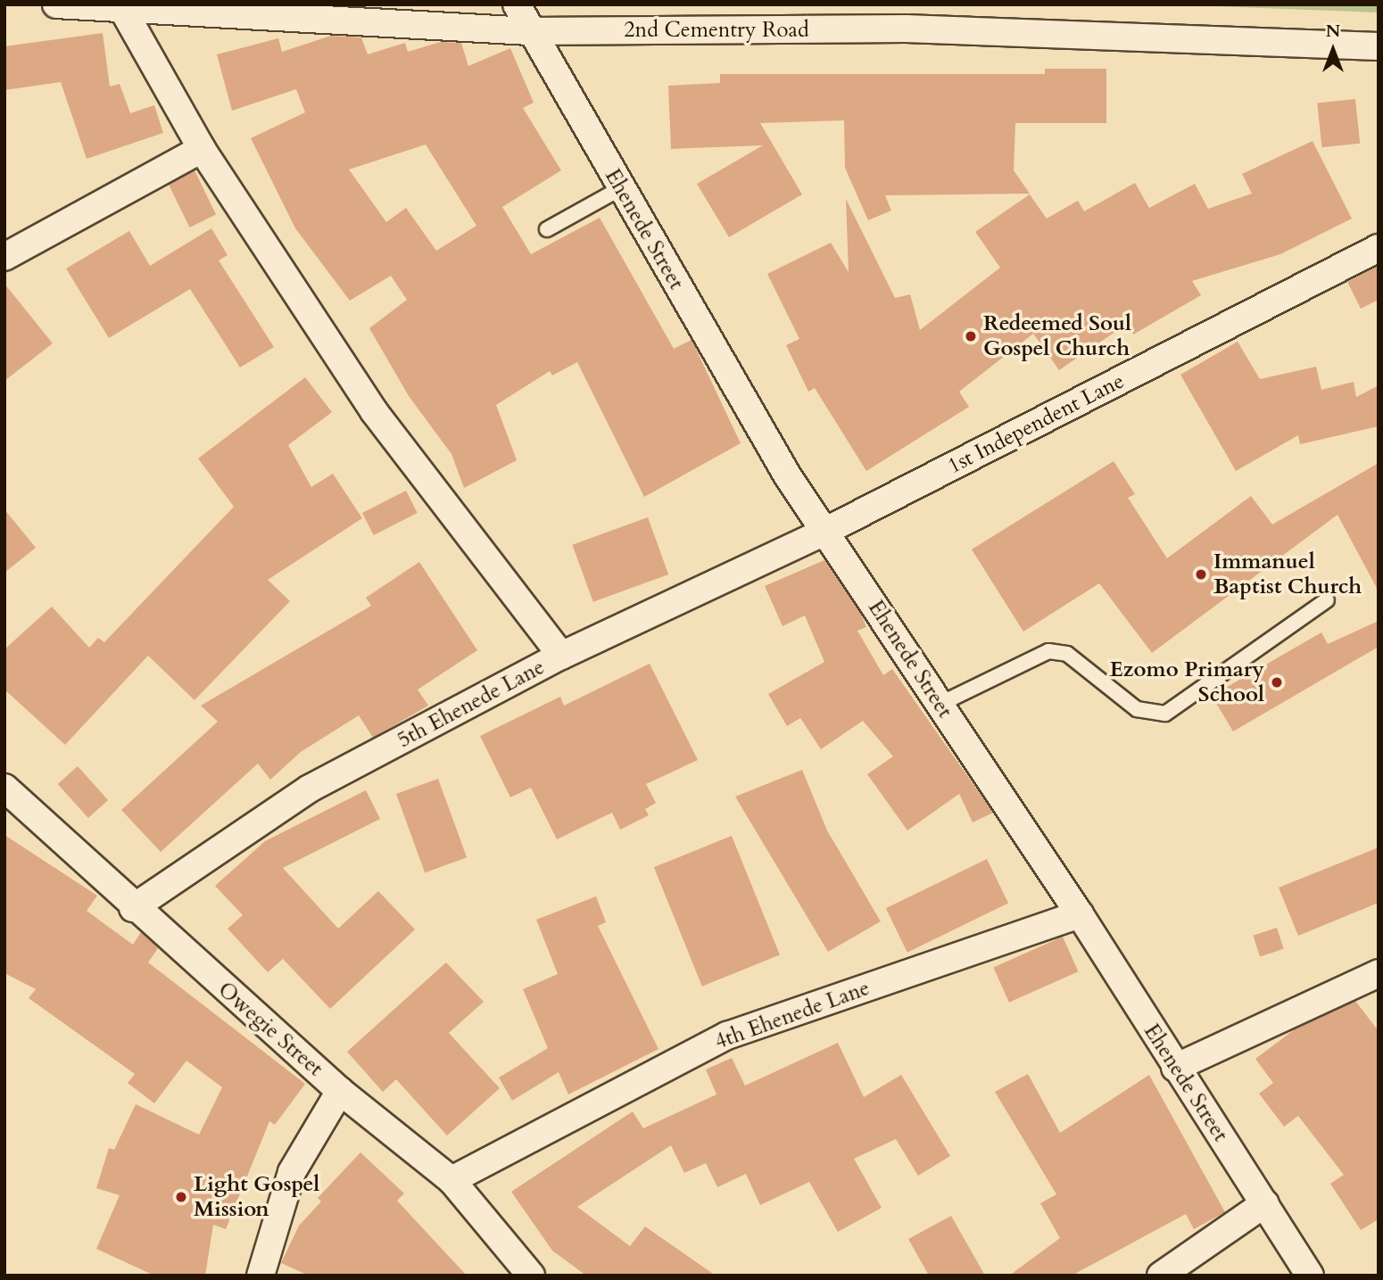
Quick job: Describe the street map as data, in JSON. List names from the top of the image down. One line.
{"streets":{"street":["2nd Cementry Road","Ehenede Street","1st Independent Lane","5th Ehenede Lane","4th Ehenede Lane","Owegie Street"]},"crossings":[["2nd Cementry Road","Ehenede Street"],["Ehenede Street","1st Independent Lane"],["Ehenede Street","5th Ehenede Lane"],["Ehenede Street","4th Ehenede Lane"],["1st Independent Lane","5th Ehenede Lane"],["5th Ehenede Lane","Owegie Street"],["4th Ehenede Lane","Owegie Street"]],"places":["Redeemed Soul Gospel Church","Immanuel Baptist Church","Ezomo Primary School","Light Gospel Mission"],"north":"top"}
